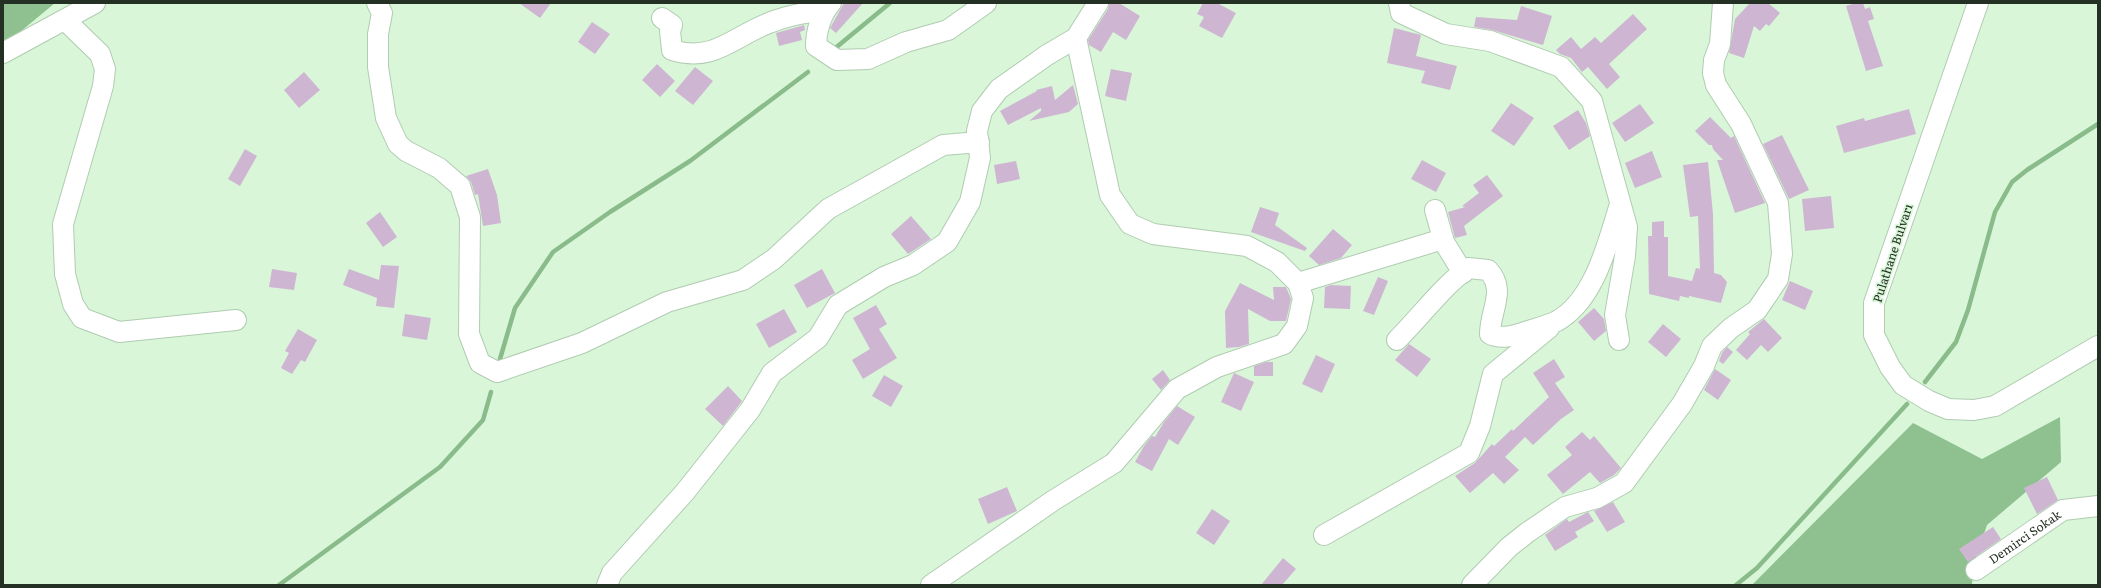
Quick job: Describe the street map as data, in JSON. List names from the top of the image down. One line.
{"streets":{"street":["Pulathane Bulvarı","Demirci Sokak"]}}
